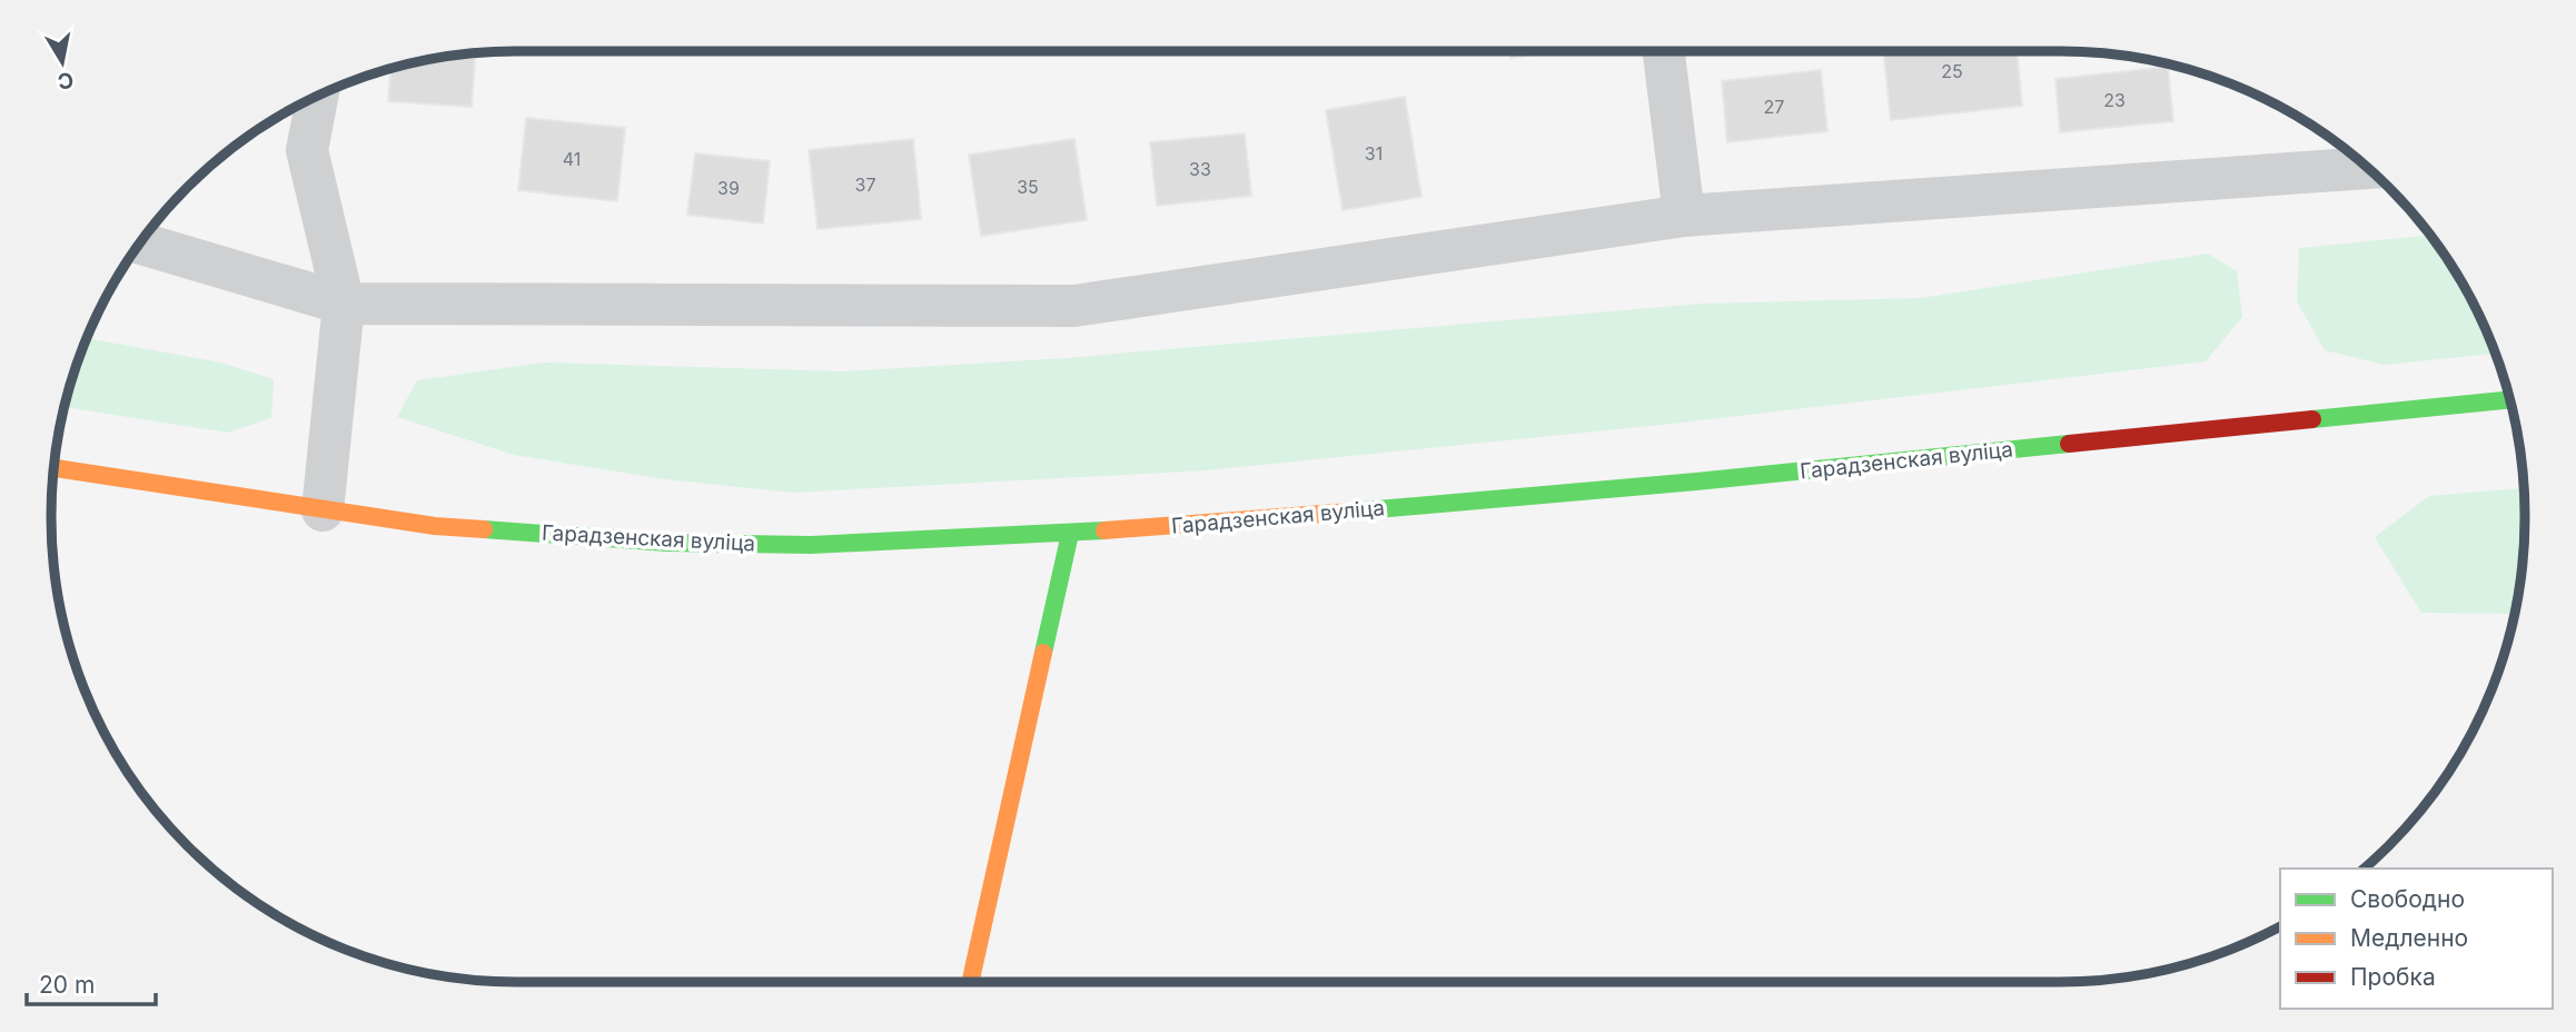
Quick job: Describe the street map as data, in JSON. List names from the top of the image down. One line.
{"streets":{"main road":["Гарадзенская вуліца"]},"house_numbers":["25","23","27","31","41","33","37","35","39"],"legend":["Свободно","Медленно","Пробка"],"scale_bar":"20 m","north":"bottom"}
